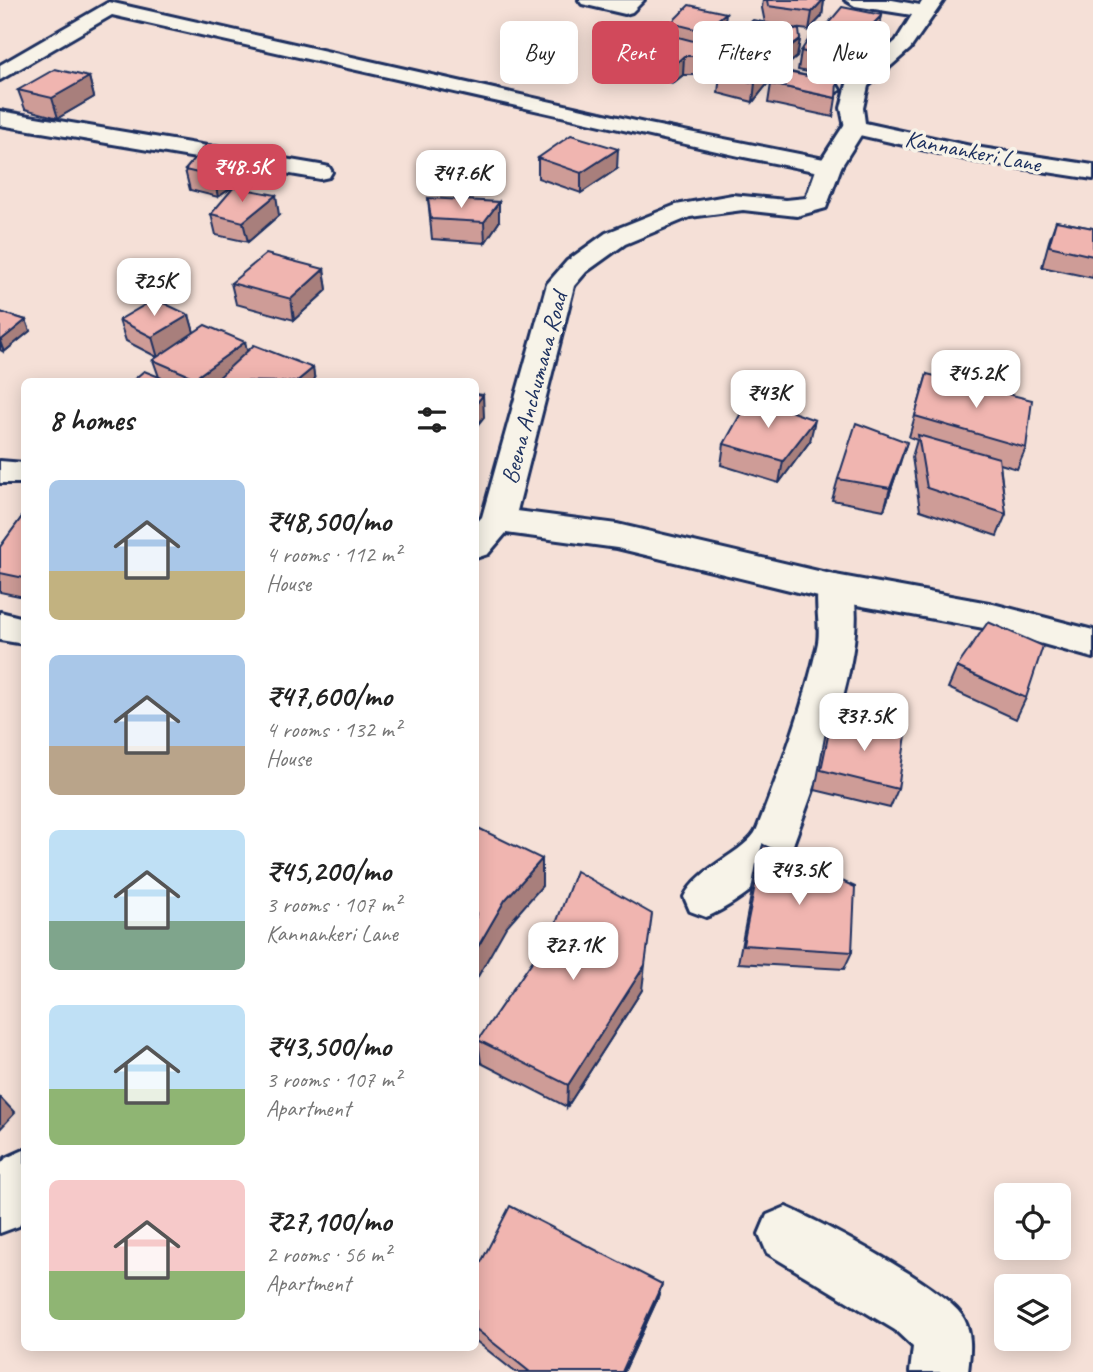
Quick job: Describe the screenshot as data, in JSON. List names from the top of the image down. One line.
{"streets":{"street":["Kannankeri Lane","Beena Anchumana Road"]},"crossings":[["Kannankeri Lane","Beena Anchumana Road"]],"page":{"chip":["Buy","Rent","Filters","New"],"price":["₹48.5K","₹47.6K","₹25K","₹45.2K","₹43K","₹37.5K","₹43.5K","₹27.1K"],"heading":"8 homes","list":[{"name":"₹48,500/mo","note":"4 rooms · 112 m² · House"},{"name":"₹47,600/mo","note":"4 rooms · 132 m² · House"},{"name":"₹45,200/mo","note":"3 rooms · 107 m² · Kannankeri Lane"},{"name":"₹43,500/mo","note":"3 rooms · 107 m² · Apartment"},{"name":"₹27,100/mo","note":"2 rooms · 56 m² · Apartment"}]}}
